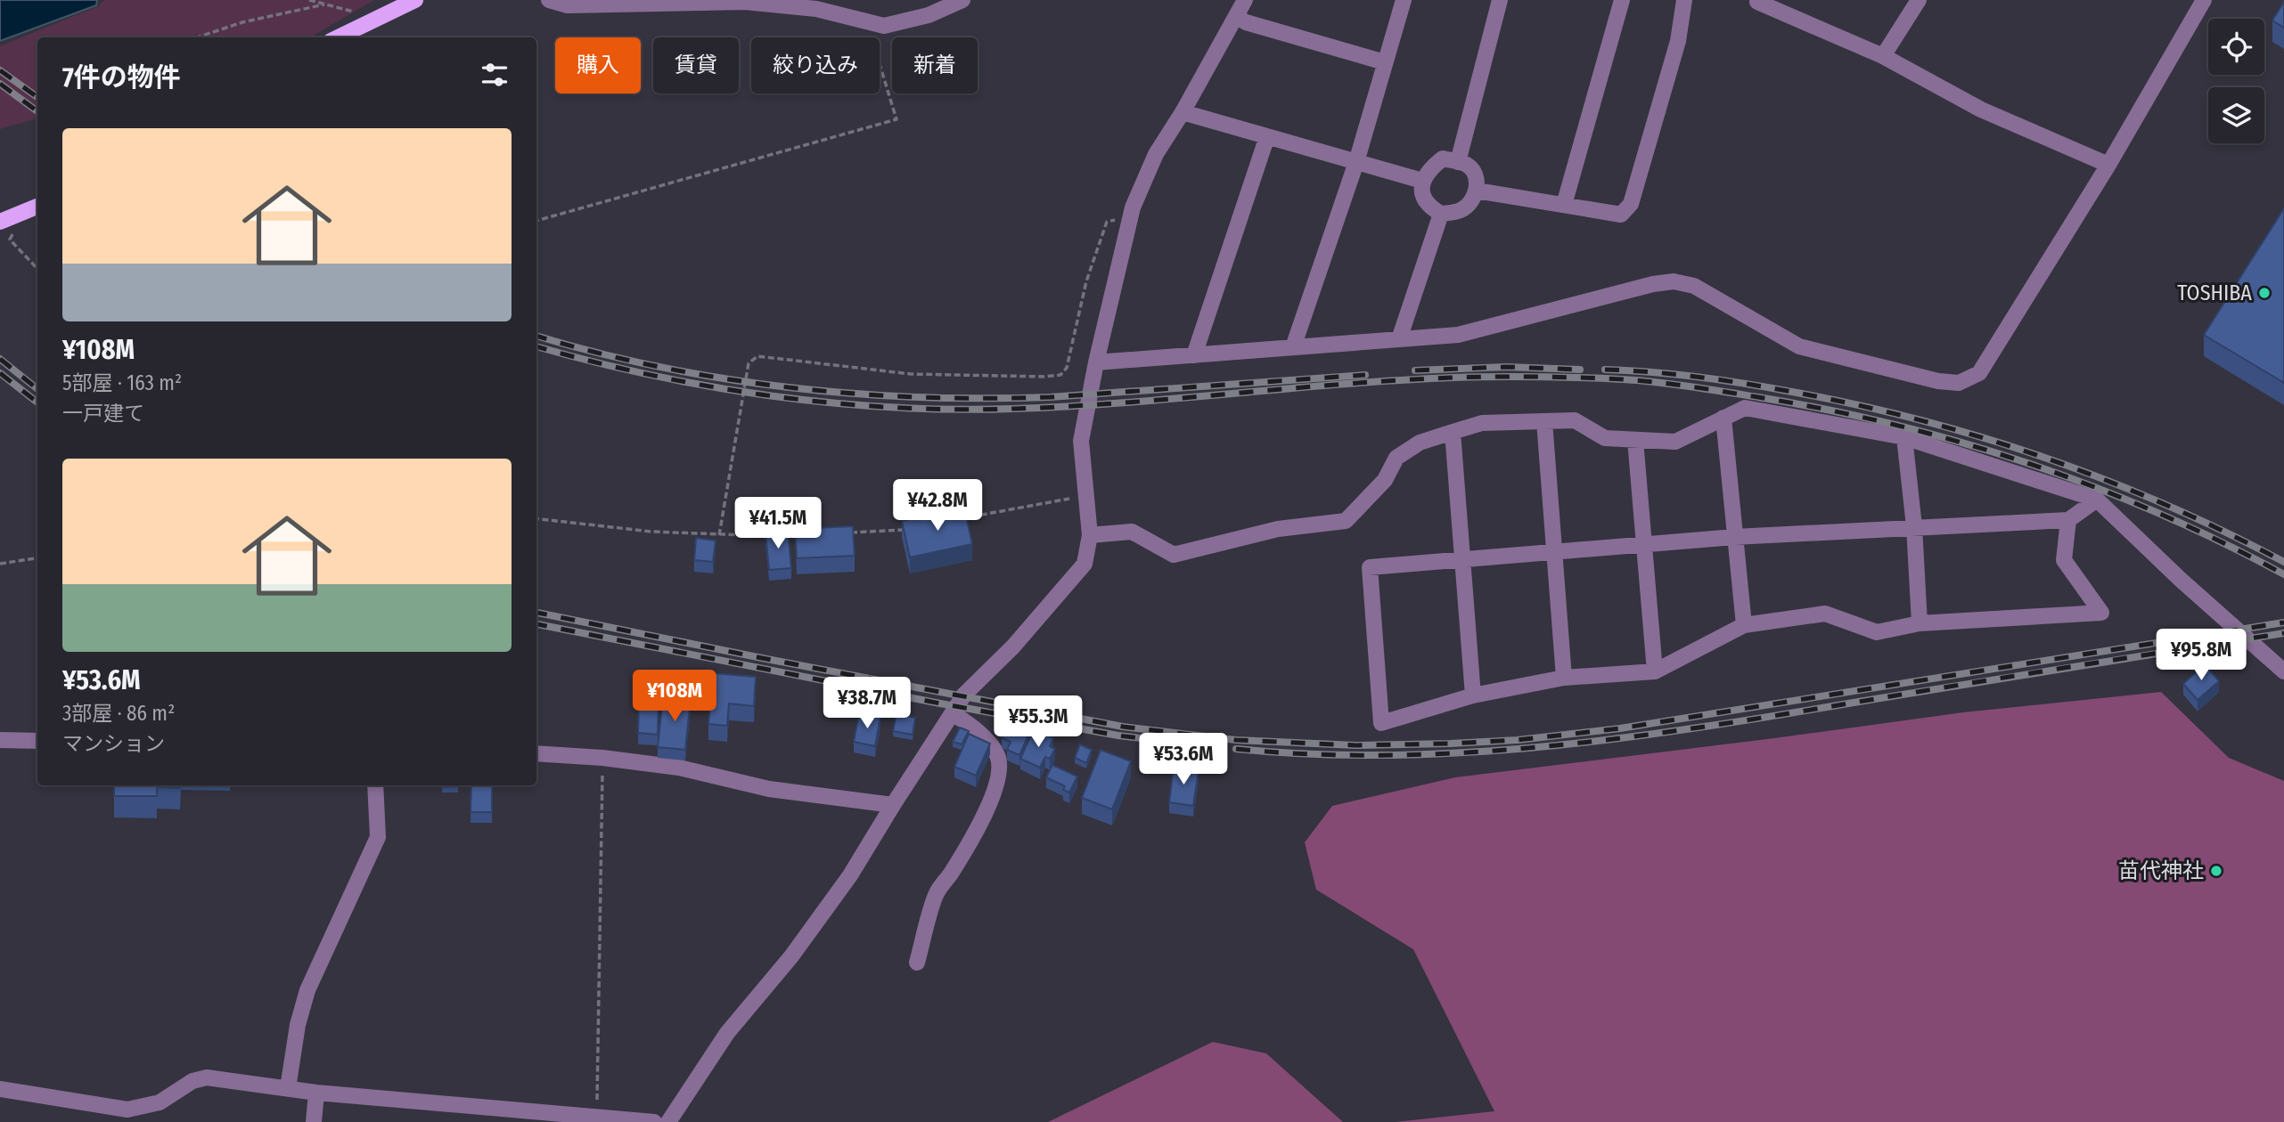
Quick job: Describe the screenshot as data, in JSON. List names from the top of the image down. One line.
{"places":["TOSHIBA","苗代神社"],"page":{"chip":["購入","賃貸","絞り込み","新着"],"heading":"7件の物件","list":[{"name":"¥108M","note":"5部屋 · 163 m² · 一戸建て"},{"name":"¥53.6M","note":"3部屋 · 86 m² · マンション"}],"price":["¥42.8M","¥41.5M","¥95.8M","¥108M","¥38.7M","¥55.3M","¥53.6M"]}}
